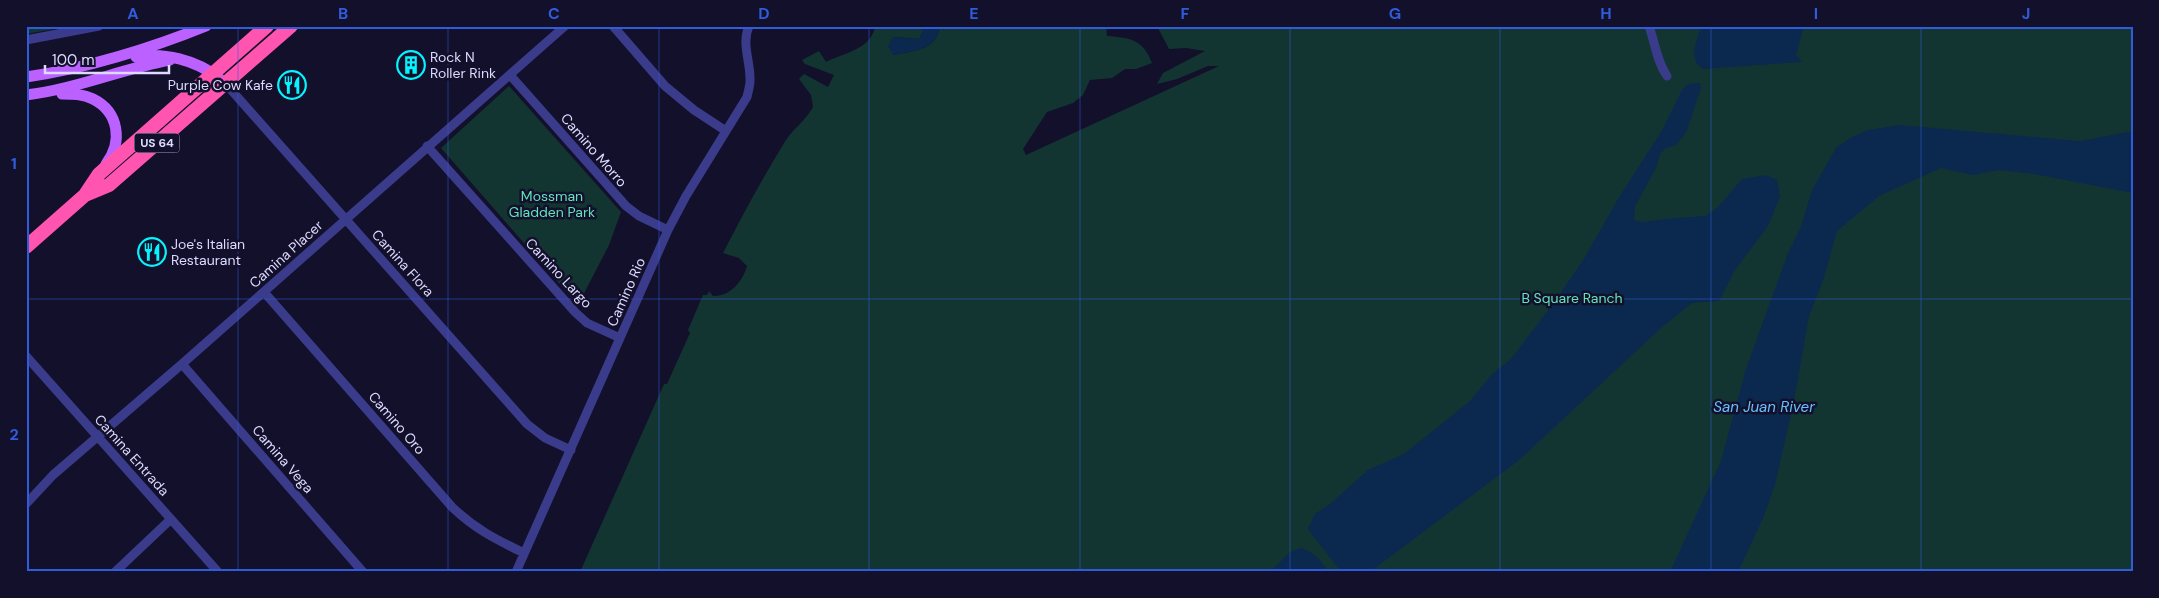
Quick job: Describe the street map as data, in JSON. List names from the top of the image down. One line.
{"streets":{"highway":["US 64"],"street":["Camino Morro","Camina Placer","Camina Flora","Camino Largo","Camino Rio","Camino Oro","Camina Entrada","Camina Vega"]},"crossings":[["US 64","Camina Flora"],["Camino Morro","Camina Placer"],["Camino Morro","Camino Rio"],["Camina Placer","Camina Flora"],["Camina Placer","Camino Largo"],["Camina Placer","Camino Oro"],["Camina Placer","Camina Entrada"],["Camina Placer","Camina Vega"],["Camina Flora","Camino Rio"],["Camino Largo","Camino Rio"],["Camino Rio","Camino Oro"]],"water":["San Juan River"],"parks":["Mossman Gladden Park","B Square Ranch"],"places":{"building":["Rock N Roller Rink"],"restaurant":["Purple Cow Kafe","Joe's Italian Restaurant"]},"scale_bar":"100 m","grid":{"columns":["A","B","C","D","E","F","G","H","I","J"],"rows":["1","2"]}}
